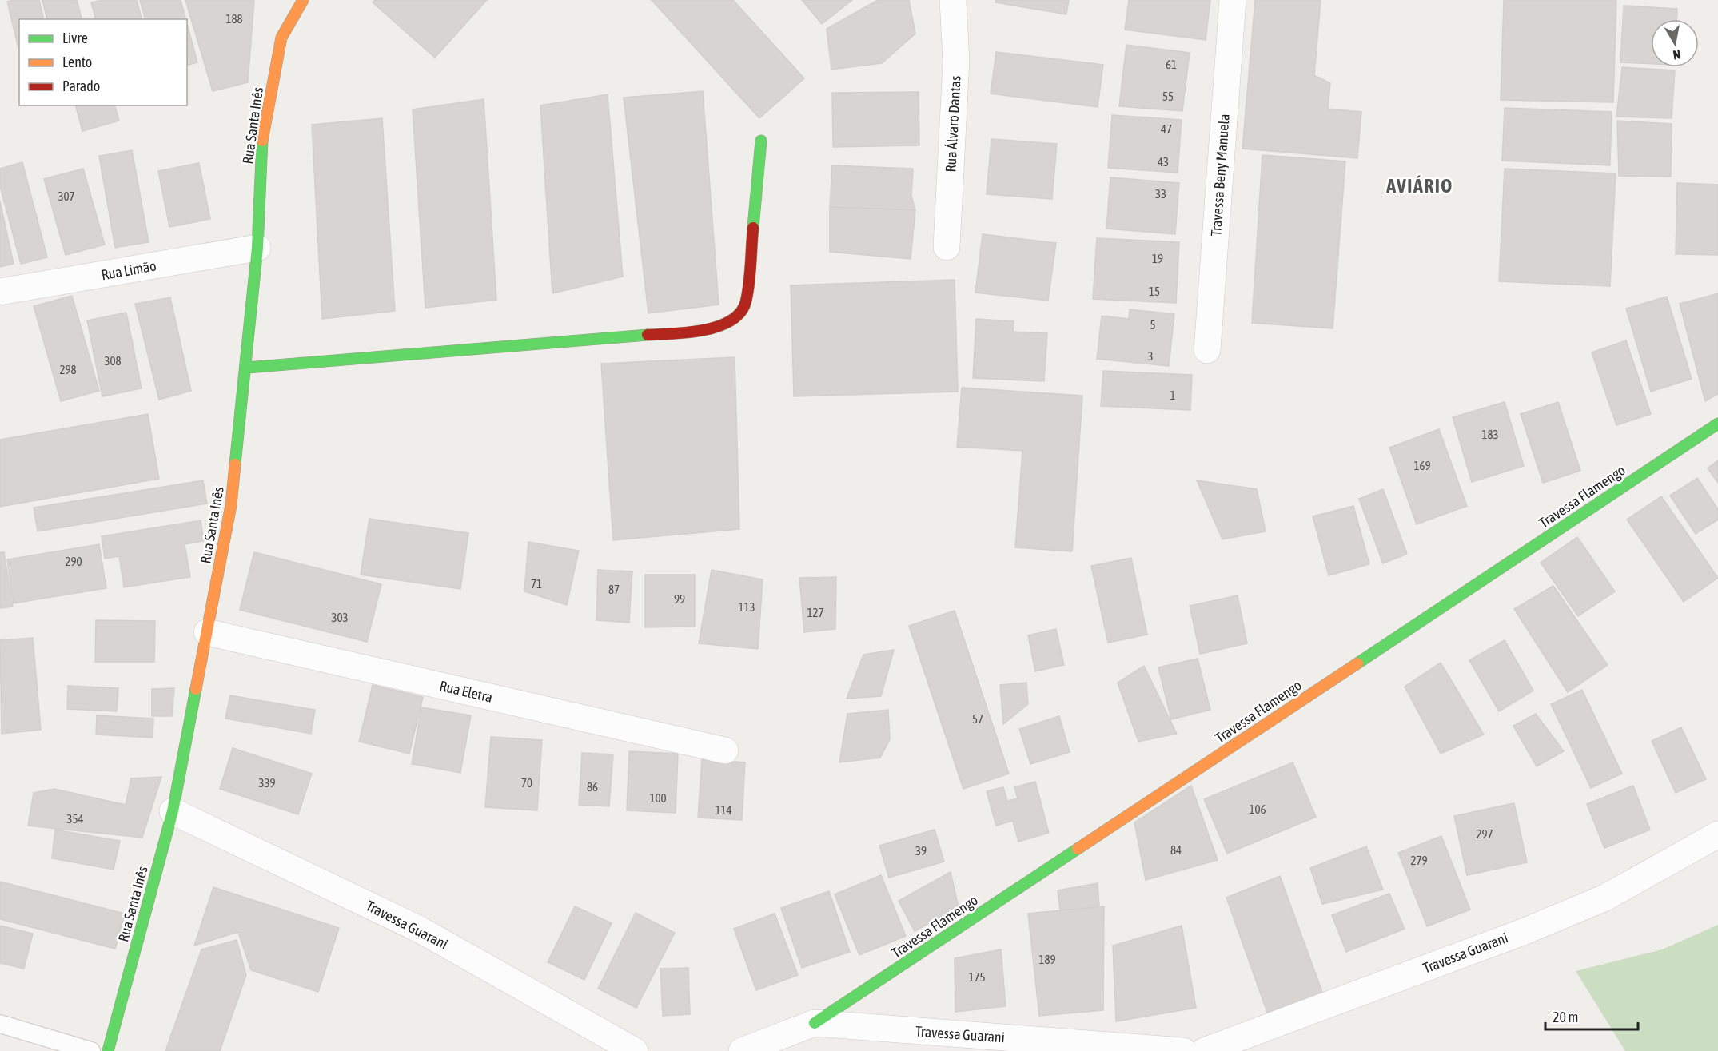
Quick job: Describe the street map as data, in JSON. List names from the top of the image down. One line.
{"streets":{"street":["Rua Álvaro Dantas","Rua Santa Inês","Travessa Beny Manuela","Rua Limão","Travessa Flamengo","Rua Eletra","Travessa Guarani"]},"crossings":[["Rua Santa Inês","Rua Limão"],["Rua Santa Inês","Rua Eletra"],["Rua Santa Inês","Travessa Guarani"],["Travessa Flamengo","Travessa Guarani"]],"districts":["AVIÁRIO"],"house_numbers":["188","61","55","47","43","33","307","19","15","5","3","308","298","1","183","169","290","71","87","99","113","127","303","57","339","70","86","100","106","114","354","297","84","39","279","189","175"],"legend":["Livre","Lento","Parado"],"scale_bar":"20 m","north":"bottom"}
